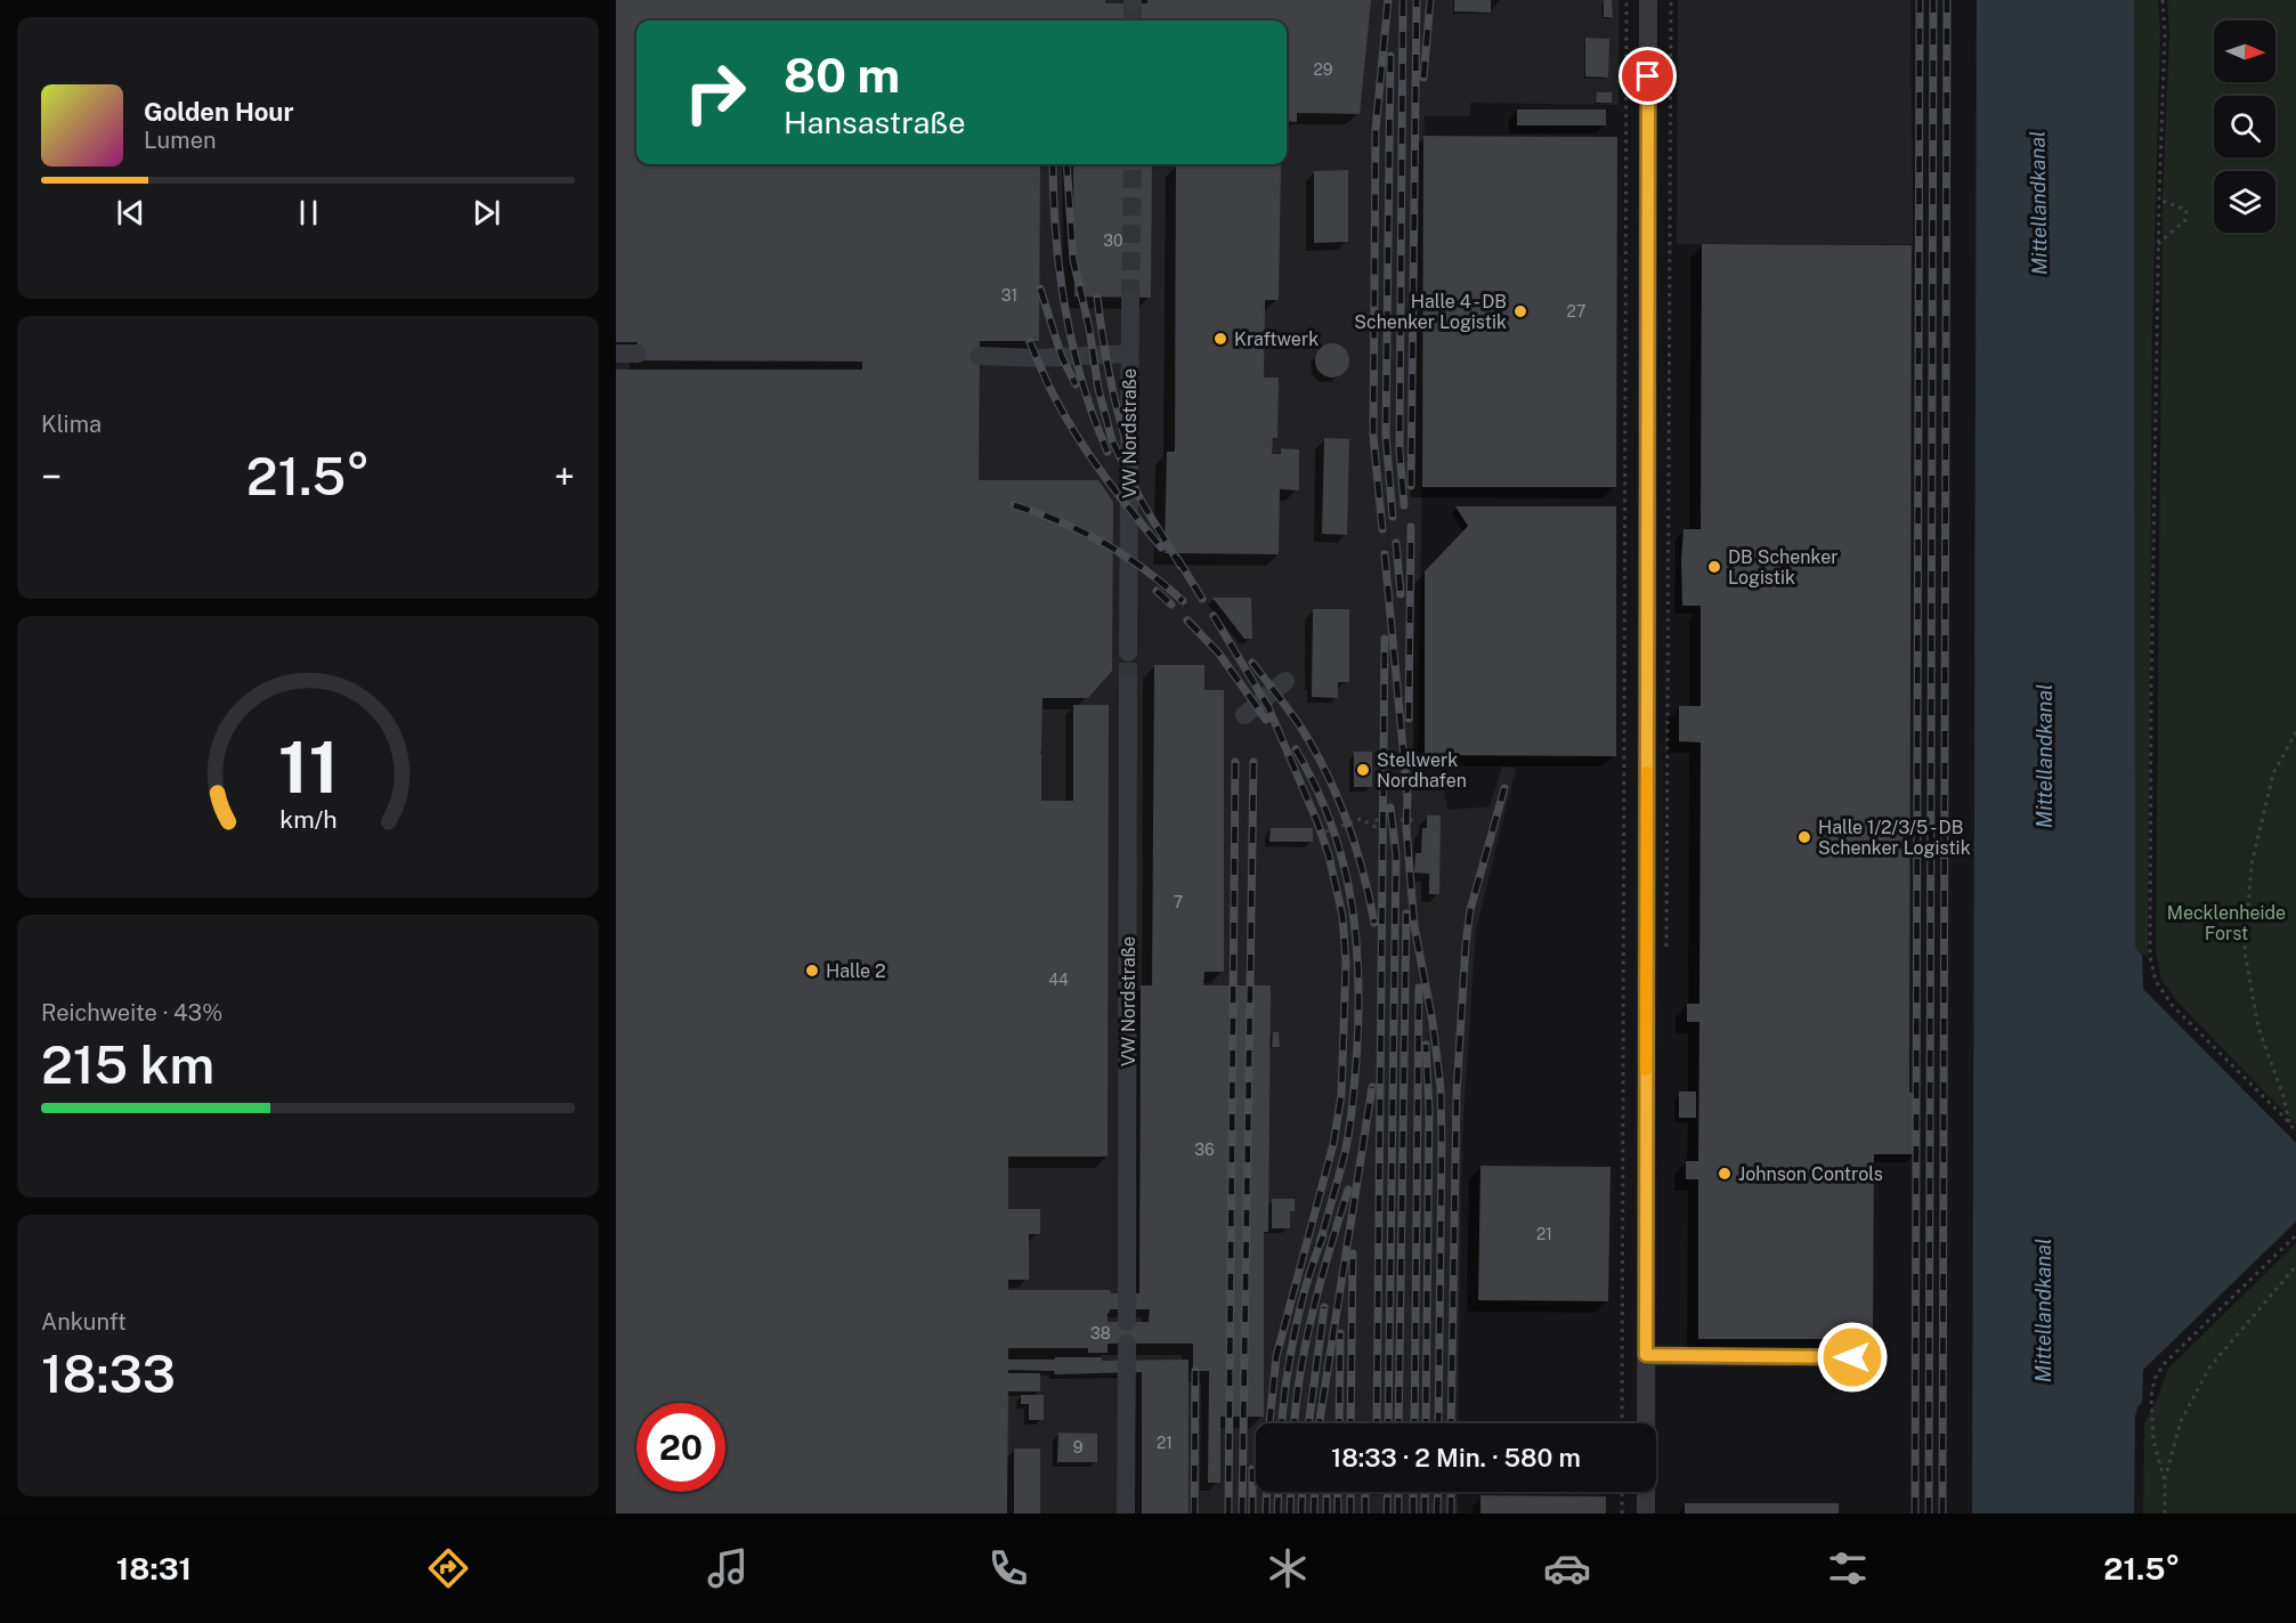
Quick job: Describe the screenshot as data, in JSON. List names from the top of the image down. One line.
{"streets":{"street":["VW Nordstraße"]},"water":["Mittellandkanal"],"parks":["Mecklenheide Forst"],"places":["Halle 4 - DB Schenker Logistik","Kraftwerk","DB Schenker Logistik","Stellwerk Nordhafen","Halle 1/2/3/5 - DB Schenker Logistik","Halle 2","Johnson Controls"],"house_numbers":["29","30","31","27","7","44","36","21","38","21","9"],"north":"right","page":{"turn":["80 m","Hansastraße"],"song":["Golden Hour","Lumen"],"tile":["Klima",["Reichweite · 43%","215 km"],["Ankunft","18:33"]],"heat":["−","21.5°","+"],"limit":"20","trip":"18:33 · 2 Min. · 580 m","tabs":["18:31","21.5°"],"gauge":["11","km/h"]}}
